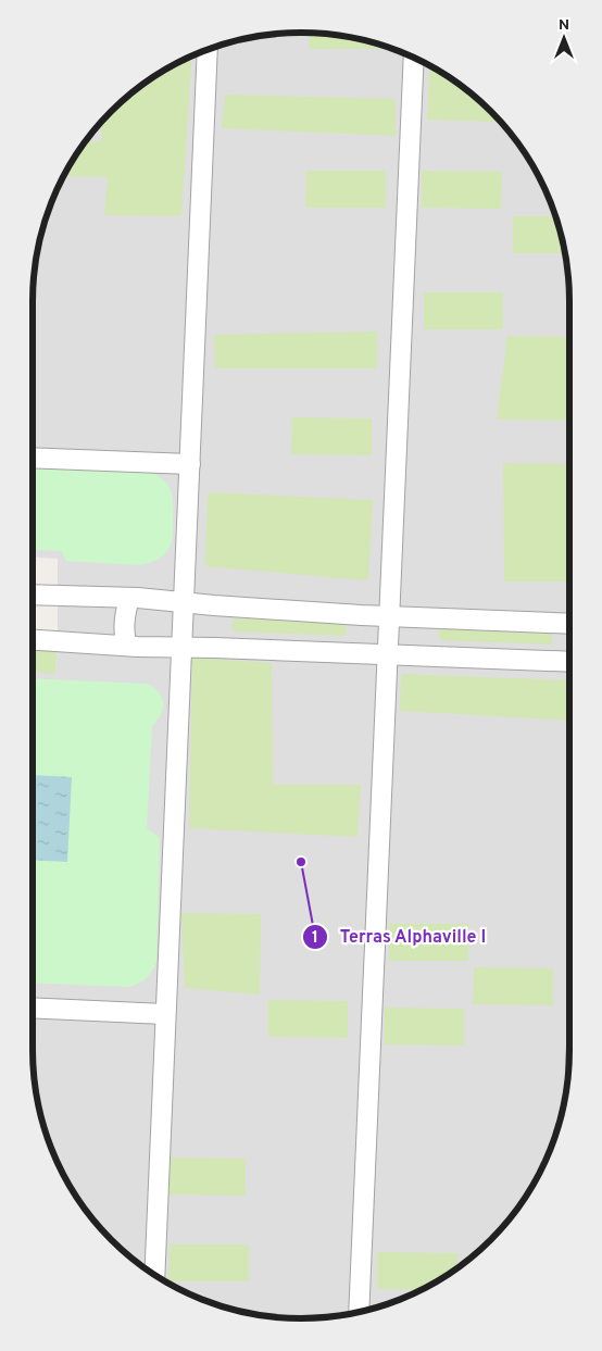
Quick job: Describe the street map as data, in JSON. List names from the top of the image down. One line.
{"places":["Terras Alphaville I"],"north":"top"}
